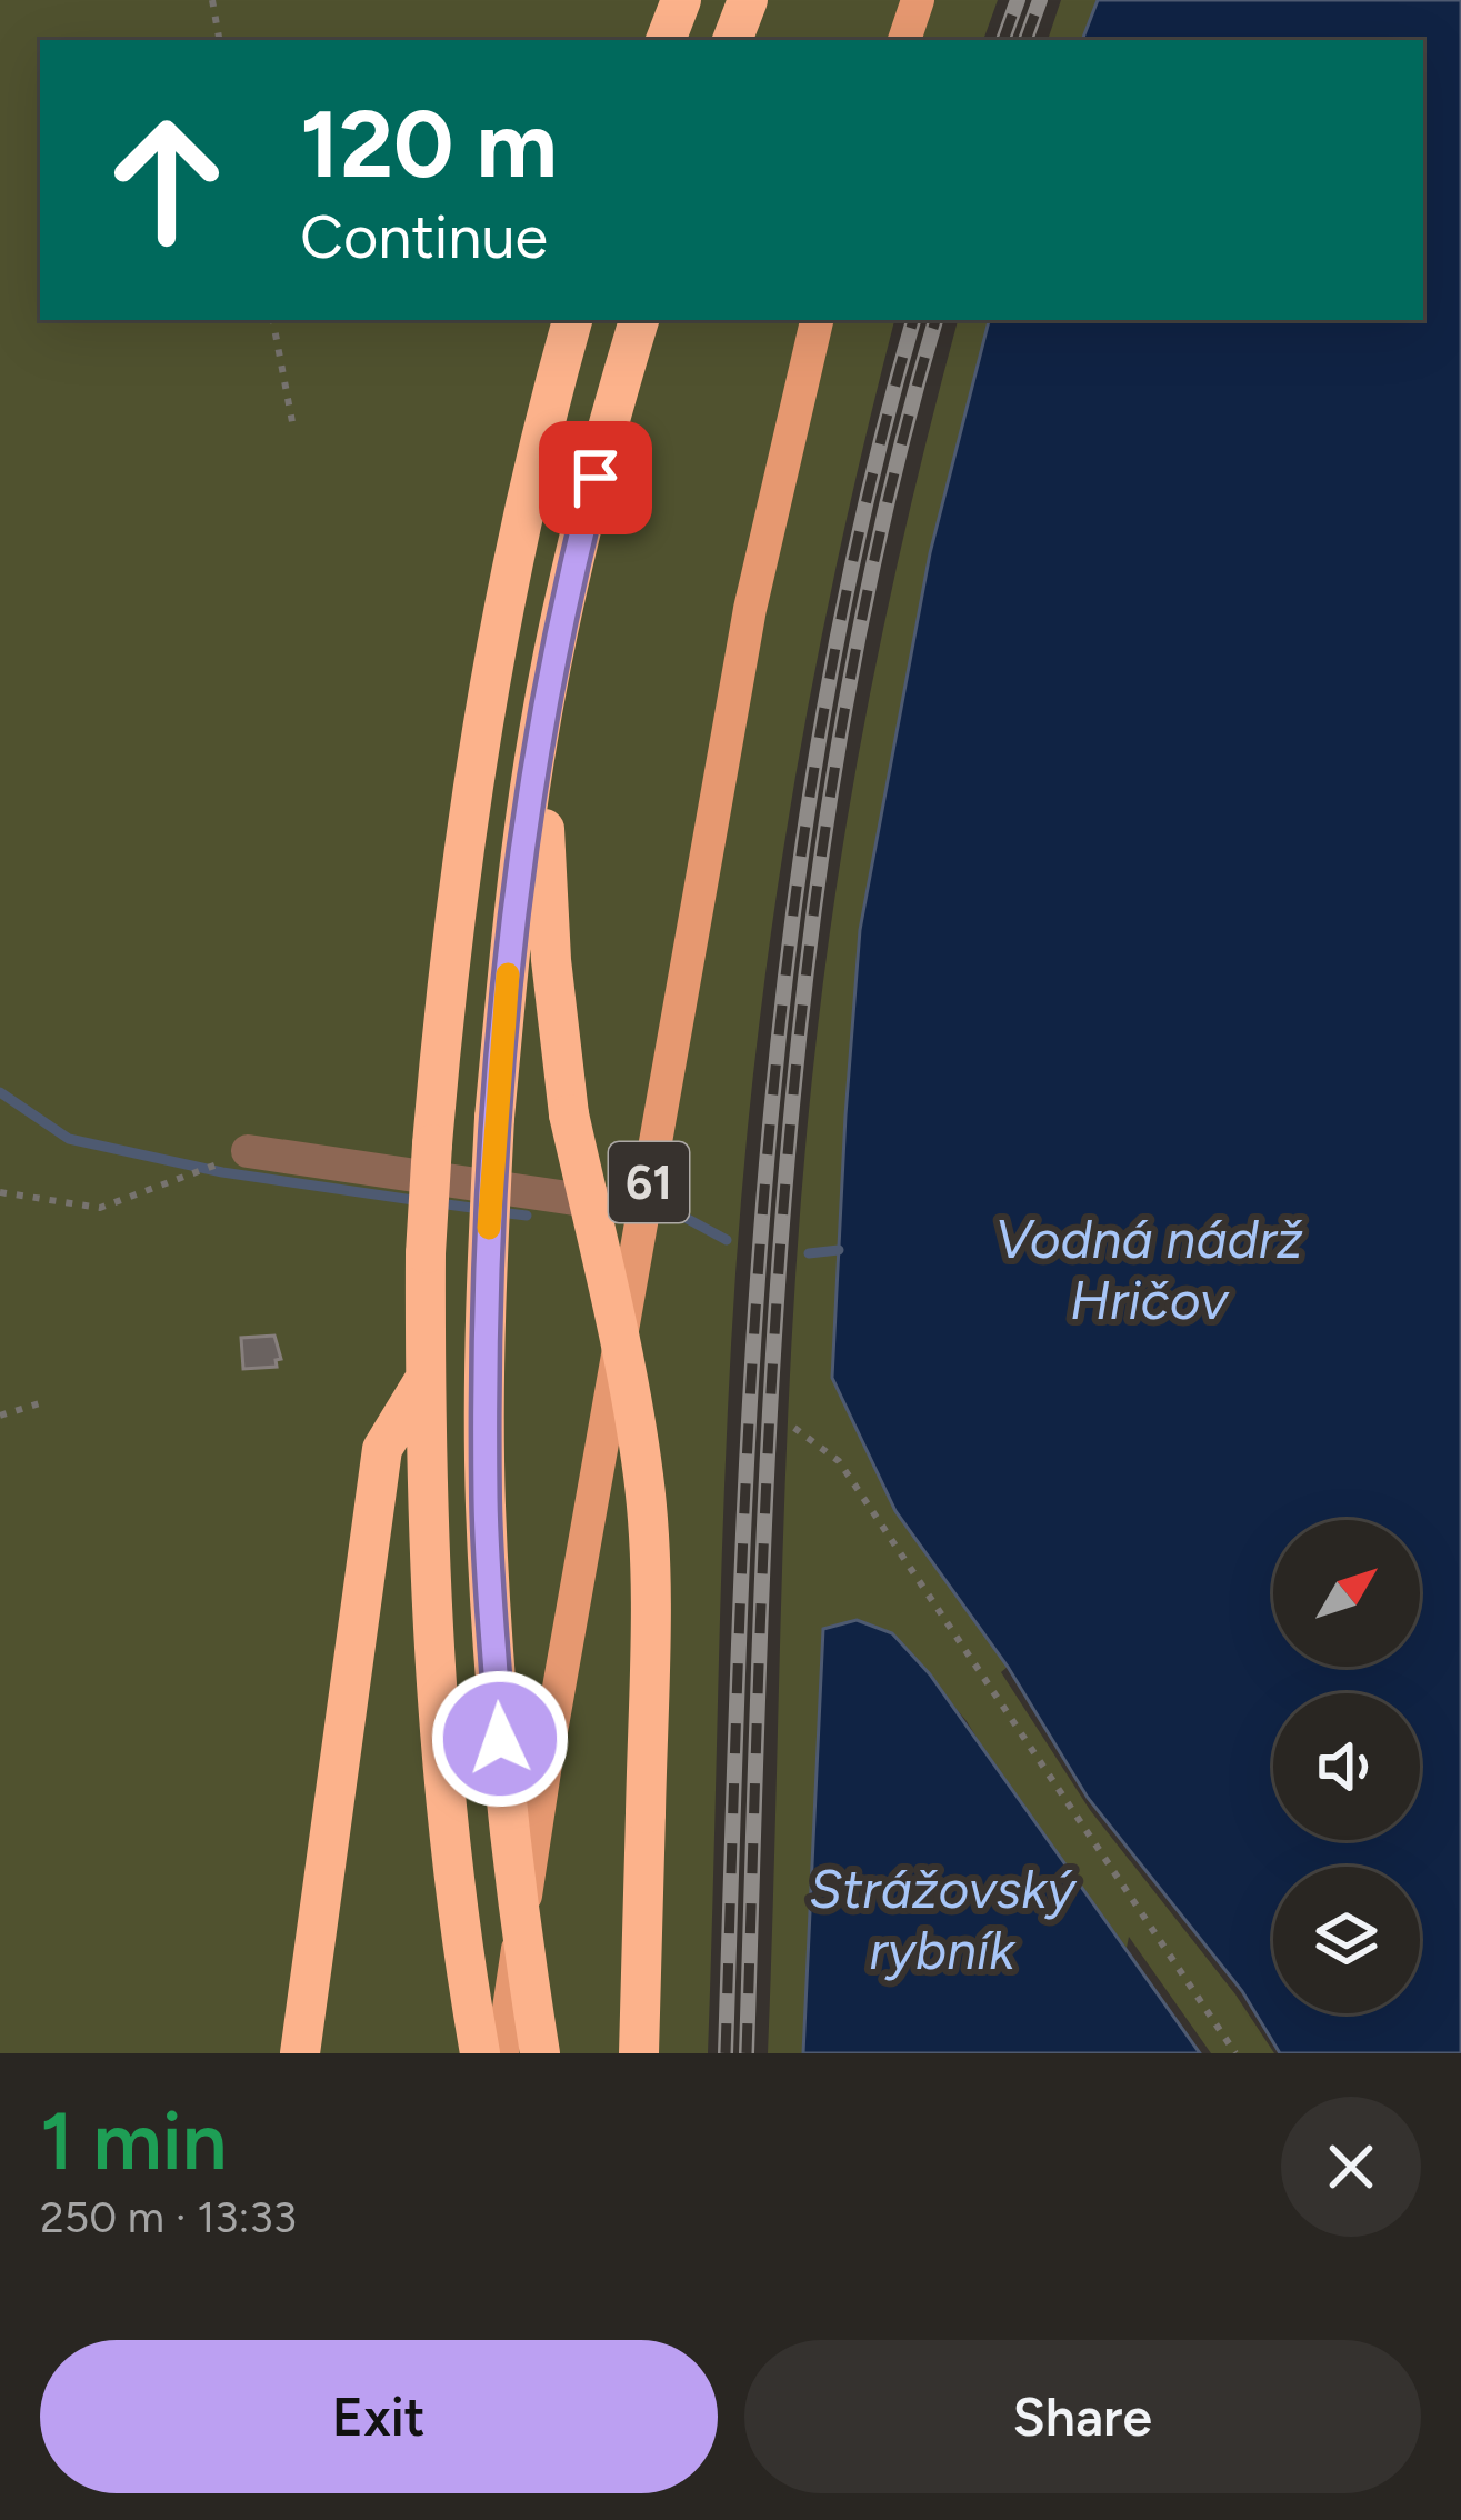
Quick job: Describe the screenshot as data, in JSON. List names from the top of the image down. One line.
{"streets":{"main road":["61"]},"water":["Vodná nádrž Hričov","Strážovský rybník"],"north":"top right","page":{"turn":["120 m","Continue"],"heading":["1 min","250 m · 13:33"],"buttons":["Exit","Share"]}}
